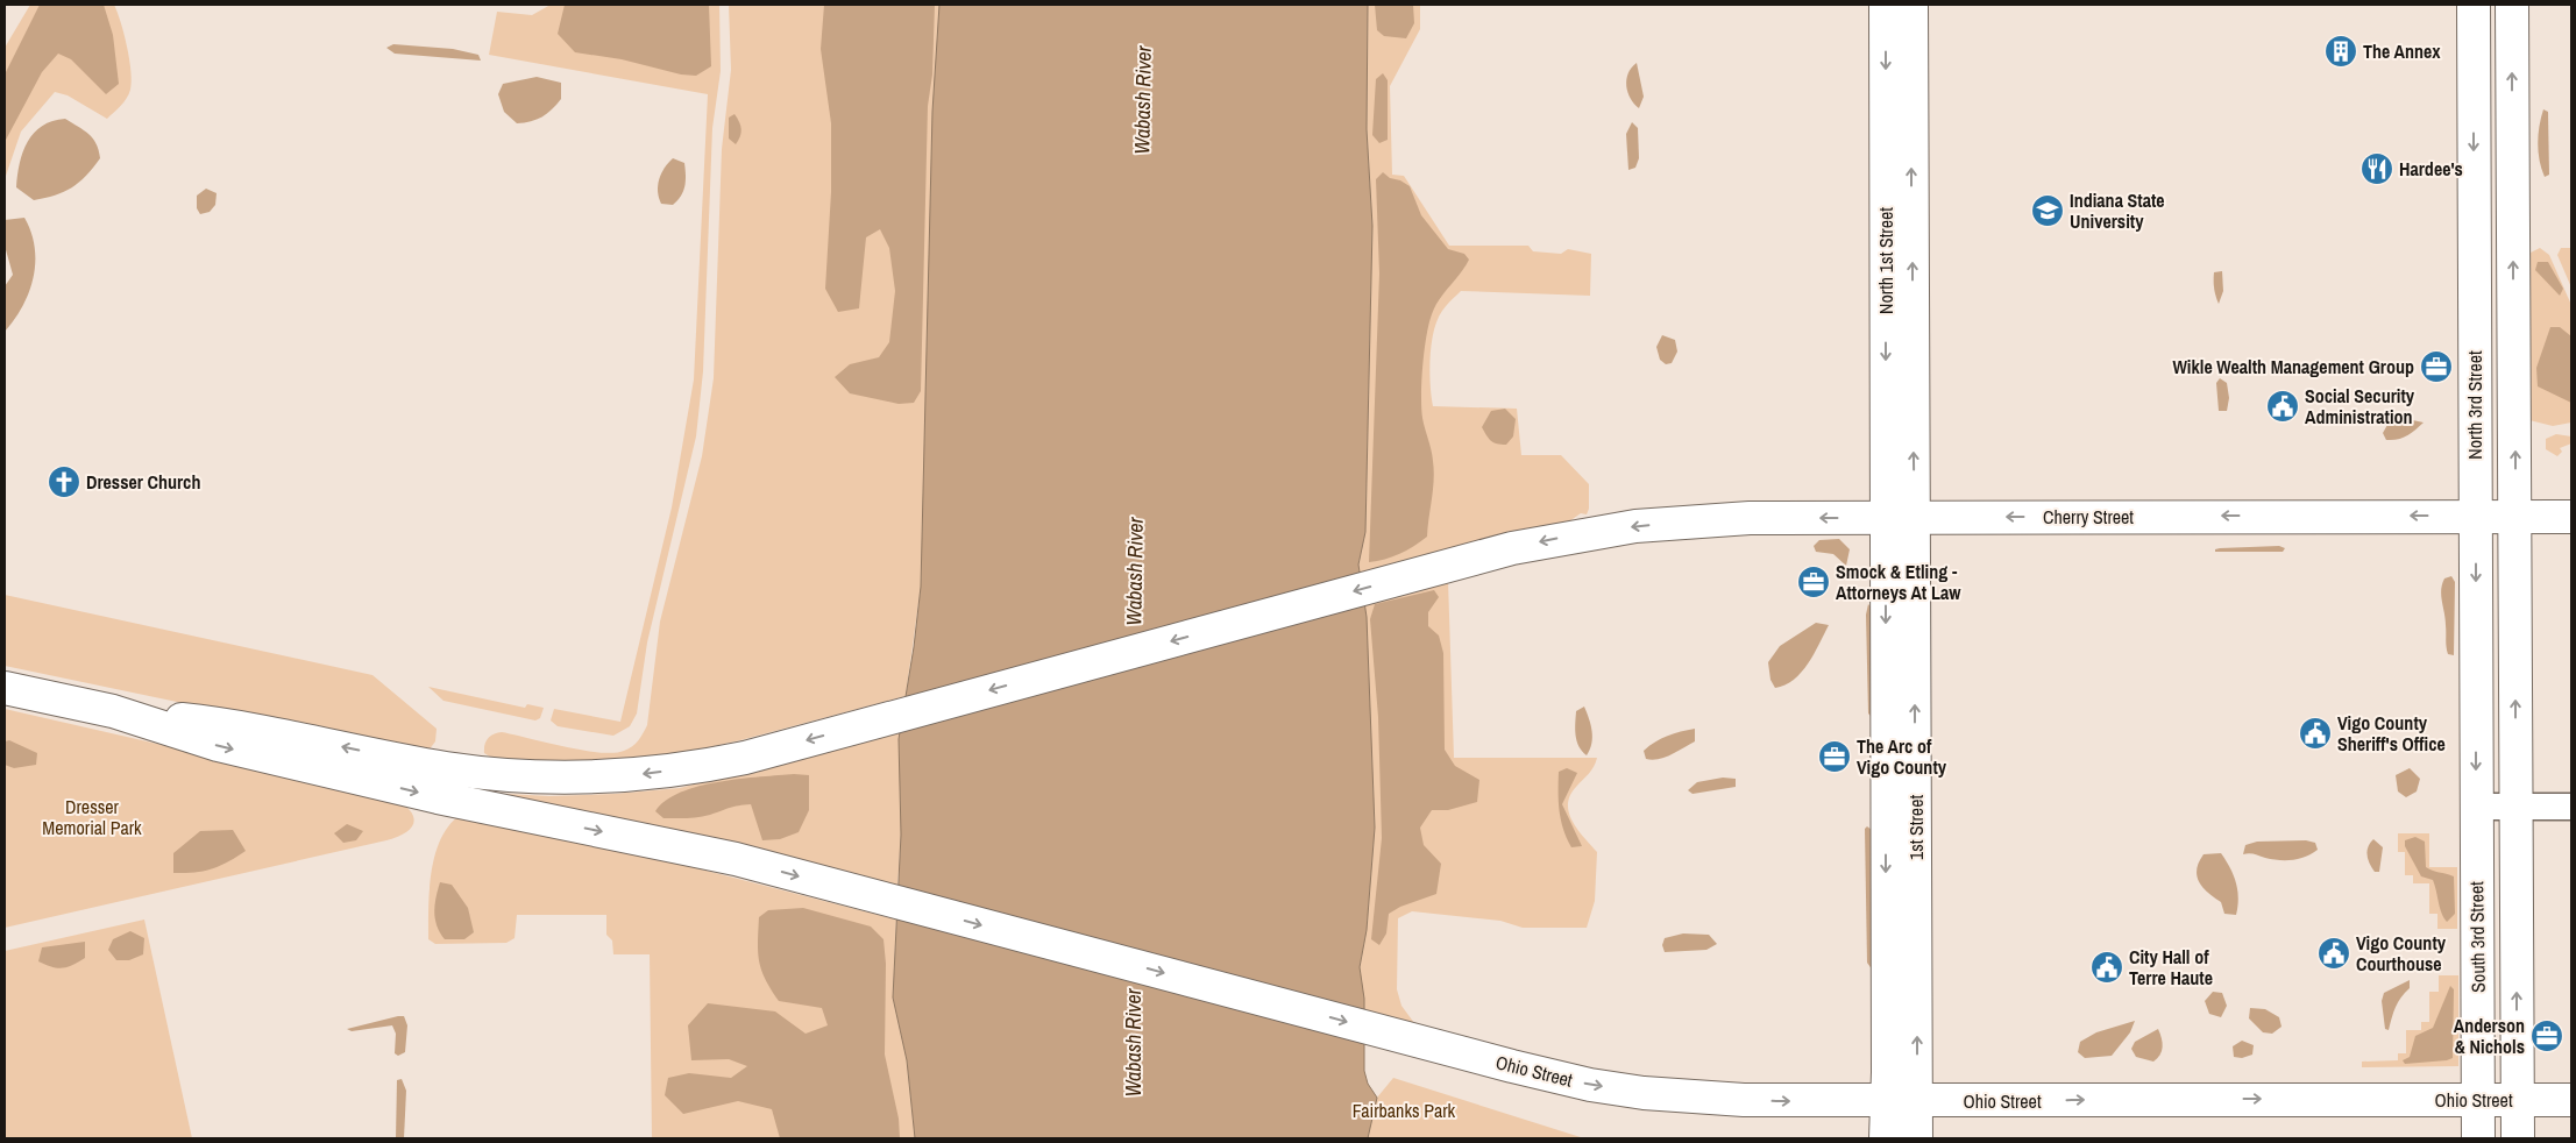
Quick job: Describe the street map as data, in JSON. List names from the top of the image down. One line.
{"streets":{"main road":["North 1st Street","North 3rd Street","Cherry Street","1st Street","South 3rd Street","Ohio Street"]},"crossings":[["North 1st Street","Cherry Street"],["North 1st Street","1st Street"],["North 3rd Street","Cherry Street"],["North 3rd Street","South 3rd Street"],["Cherry Street","1st Street"],["Cherry Street","Ohio Street"],["1st Street","Ohio Street"],["South 3rd Street","Ohio Street"]],"one_way":["Cherry Street","Ohio Street"],"water":["Wabash River"],"parks":["Dresser Memorial Park","Fairbanks Park"],"places":{"building":["The Annex"],"restaurant":["Hardee's"],"school or university":["Indiana State University"],"office":["Wikle Wealth Management Group","Smock & Etling - Attorneys At Law","The Arc of Vigo County","Anderson & Nichols"],"public building":["Social Security Administration","Vigo County Sheriff's Office","Vigo County Courthouse","City Hall of Terre Haute"],"church":["Dresser Church"]}}
